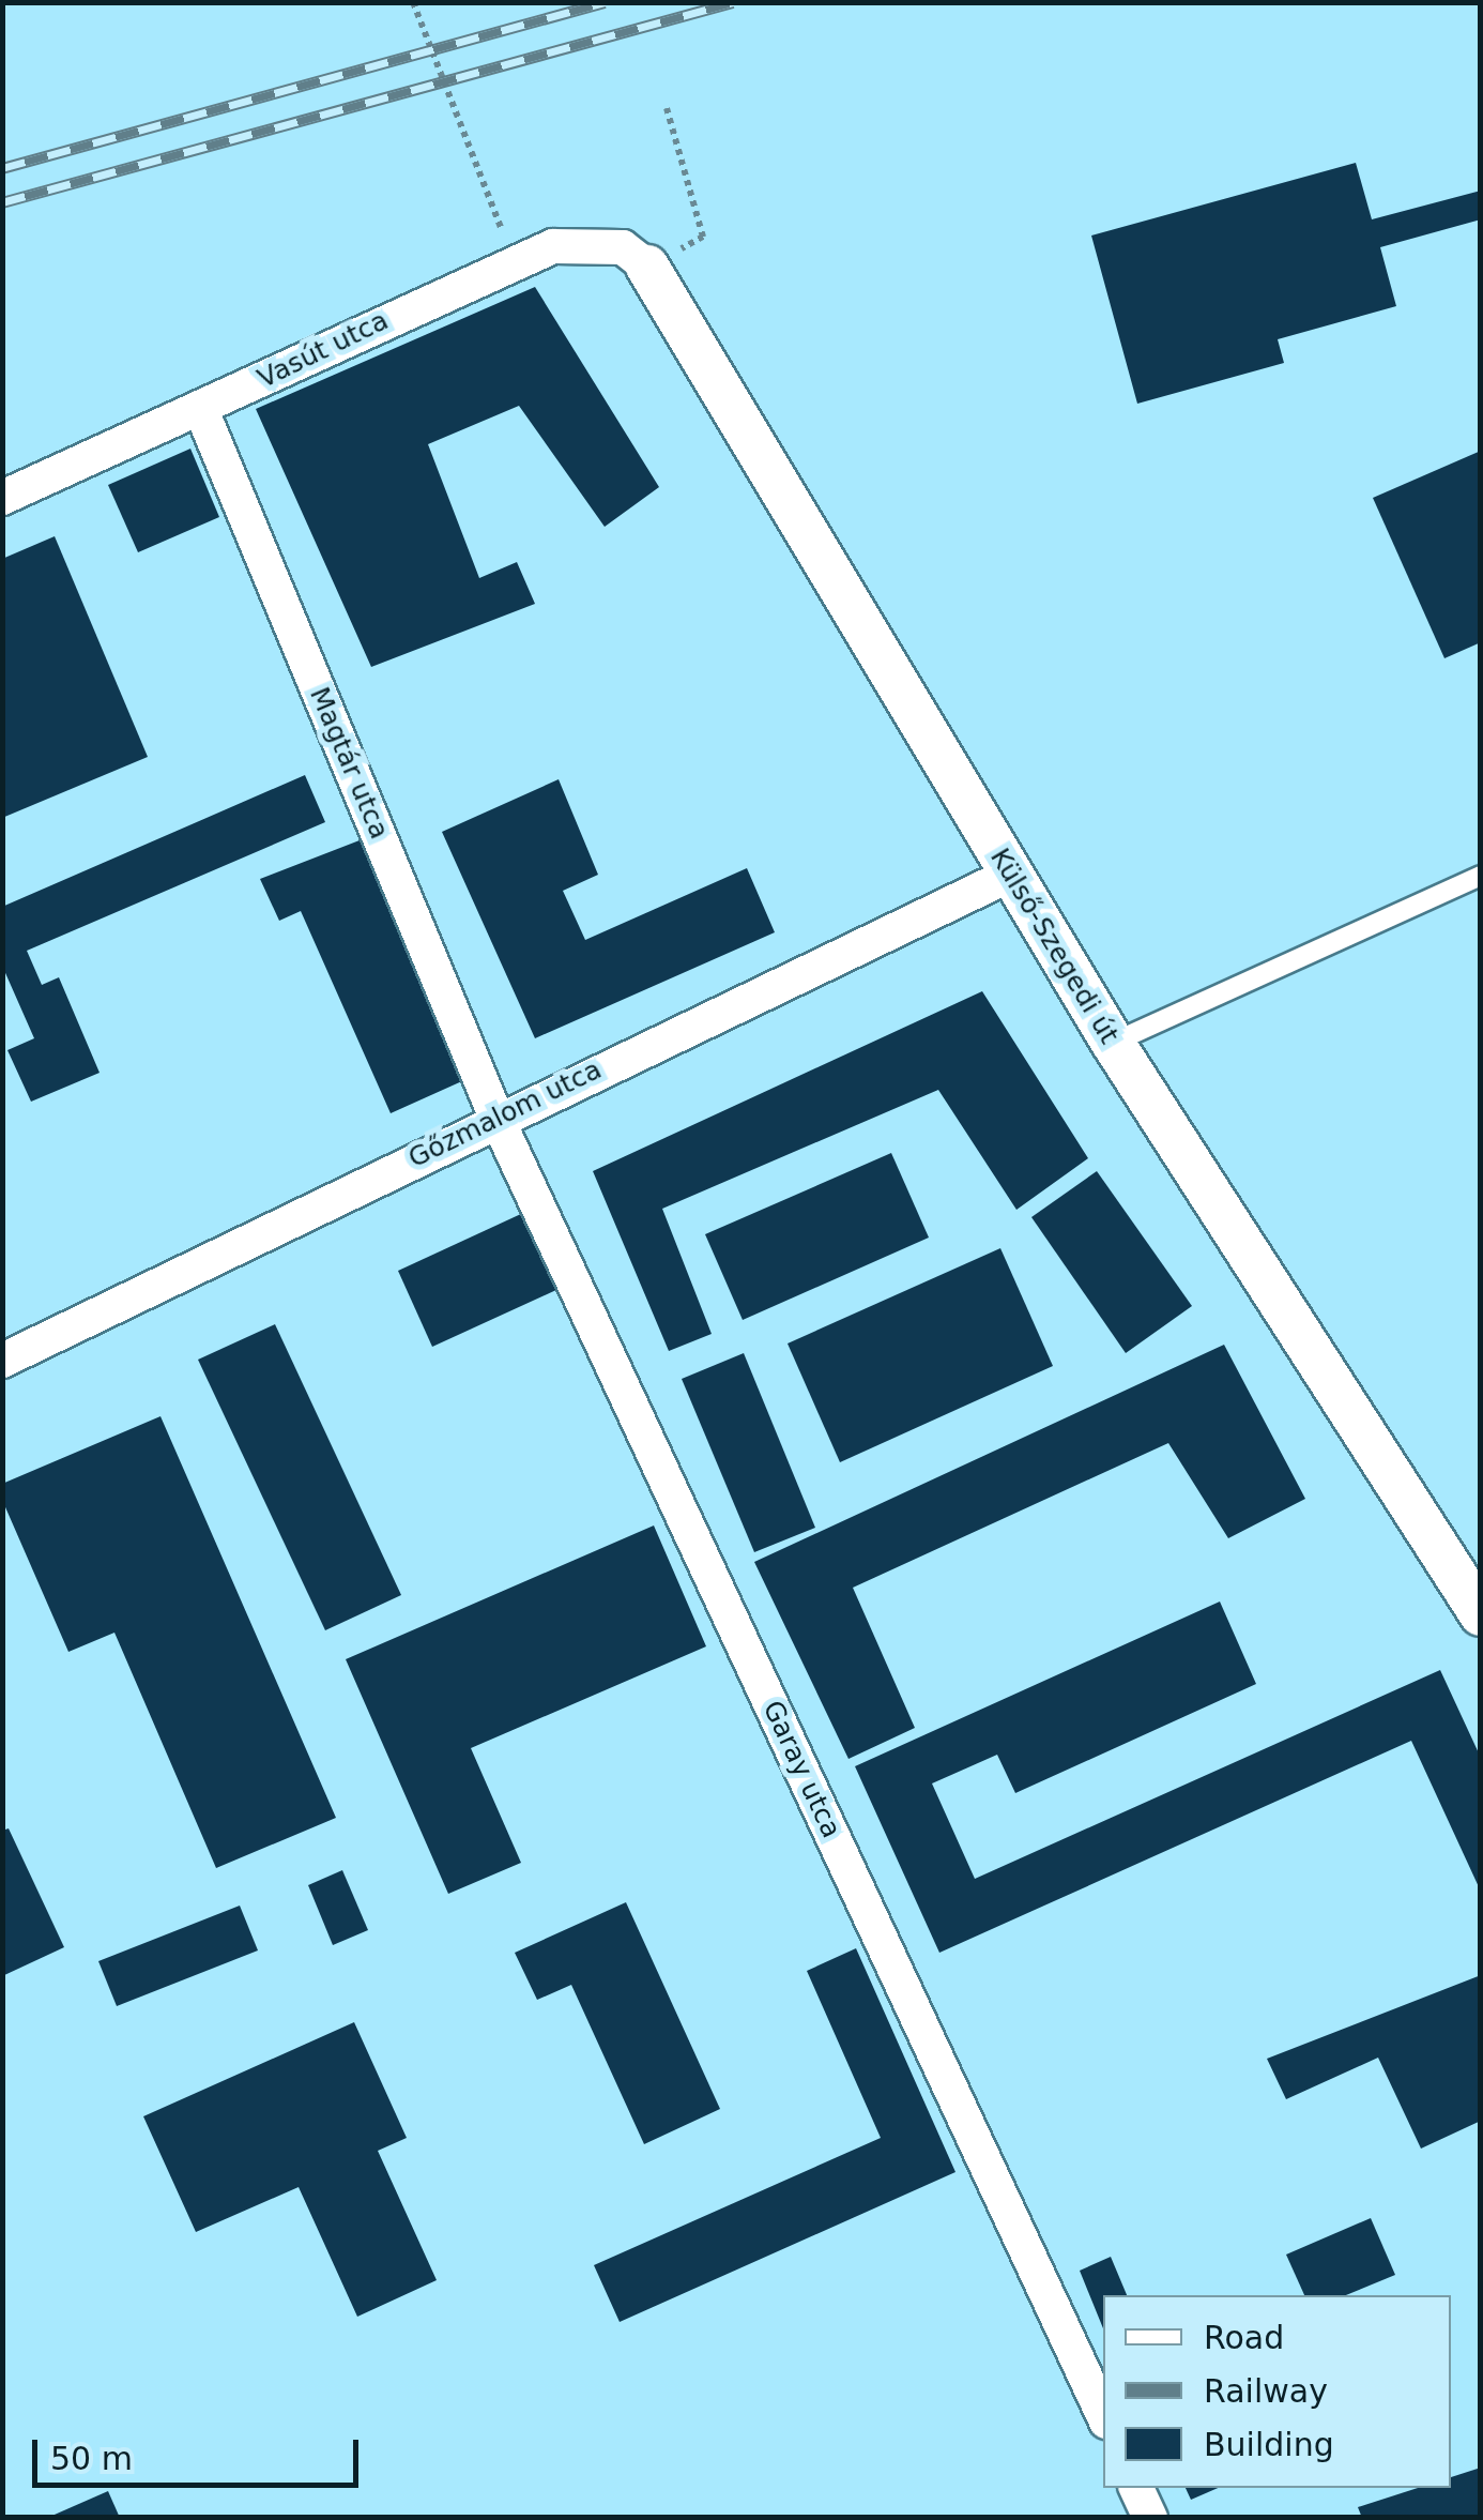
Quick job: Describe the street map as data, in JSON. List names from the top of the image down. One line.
{"streets":{"street":["Vasút utca","Magtár utca","Külső-Szegedi út","Gőzmalom utca","Garay utca"]},"crossings":[["Vasút utca","Magtár utca"],["Vasút utca","Külső-Szegedi út"],["Magtár utca","Gőzmalom utca"],["Magtár utca","Garay utca"],["Külső-Szegedi út","Gőzmalom utca"],["Gőzmalom utca","Garay utca"]],"legend":["Road","Railway","Building"],"scale_bar":"50 m"}
